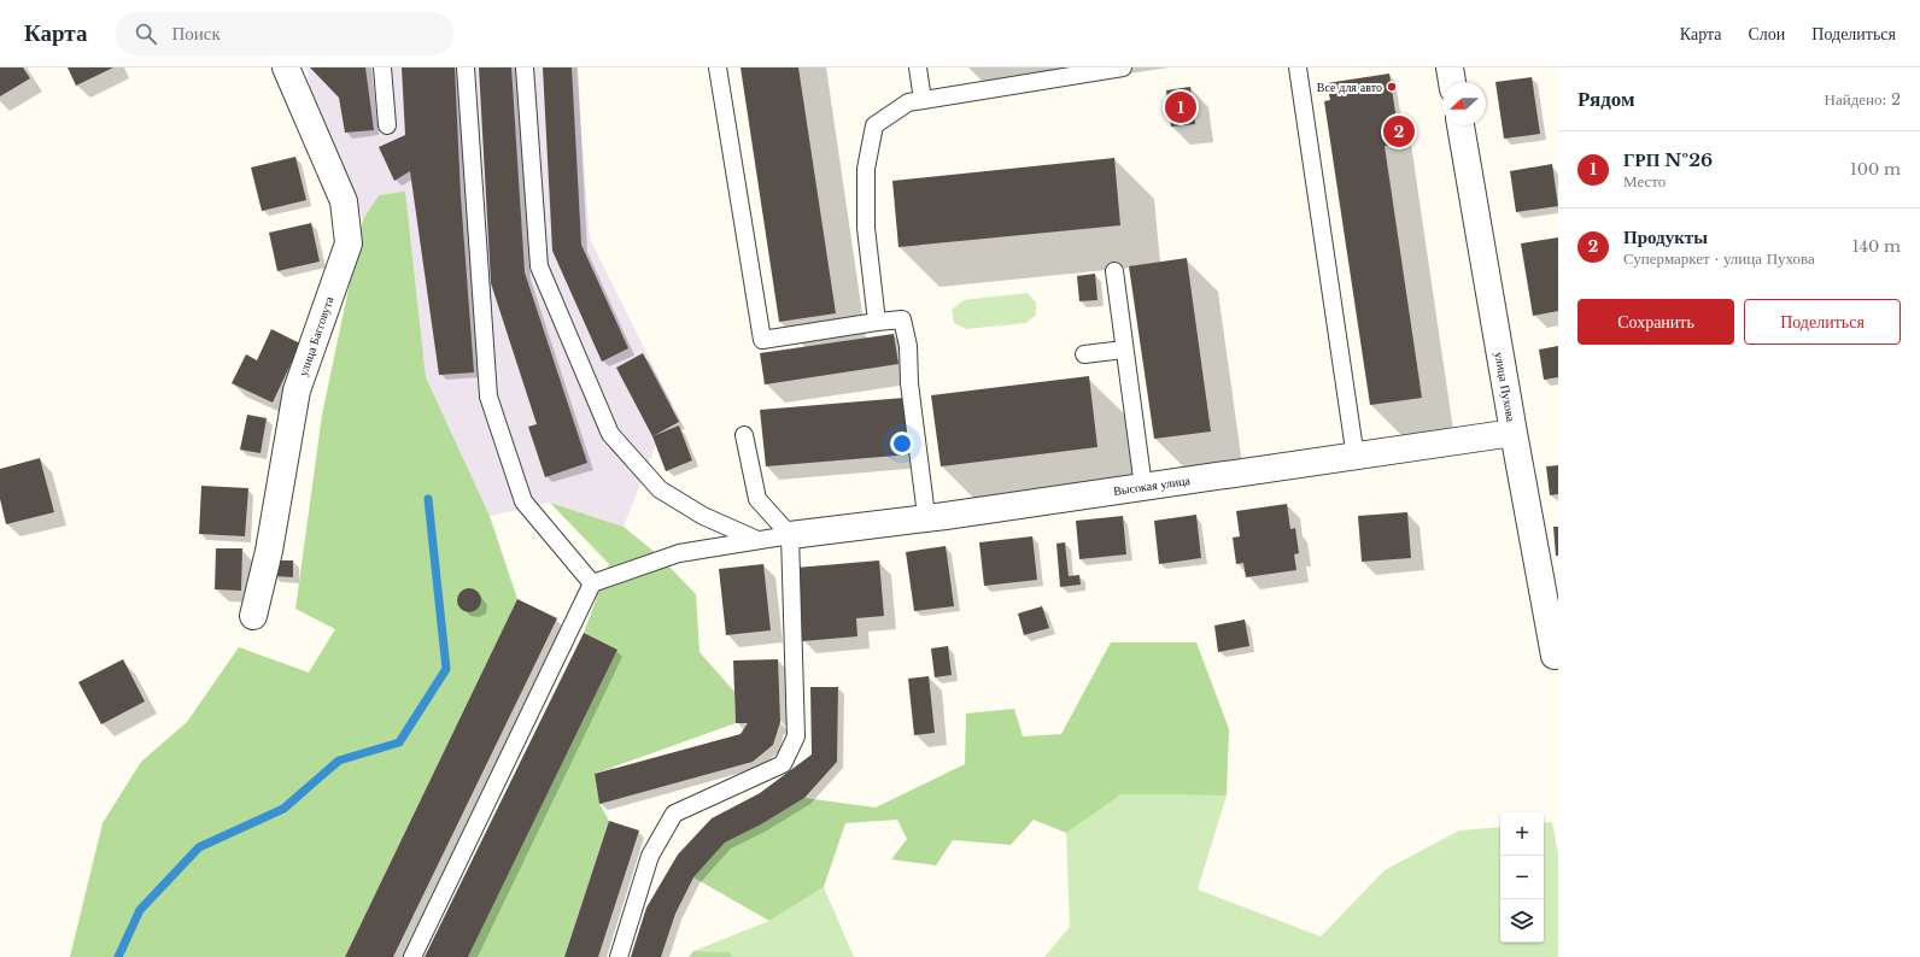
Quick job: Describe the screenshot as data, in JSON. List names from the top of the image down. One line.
{"streets":{"street":["улица Багговута","улица Пухова","Высокая улица"]},"crossings":[["улица Пухова","Высокая улица"]],"places":["Все для авто"],"north":"left","page":{"header":"Карта","search":"Поиск","nav":["Карта","Слои","Поделиться"],"heading":["Рядом","Найдено: 2"],"pins":["1","2"],"list":[{"mark":"1","name":"ГРП №26","note":"Место","value":"100 m"},{"mark":"2","name":"Продукты","note":"Супермаркет · улица Пухова","value":"140 m"}],"buttons":["Сохранить","Поделиться"],"map_buttons":["+","−"]}}
